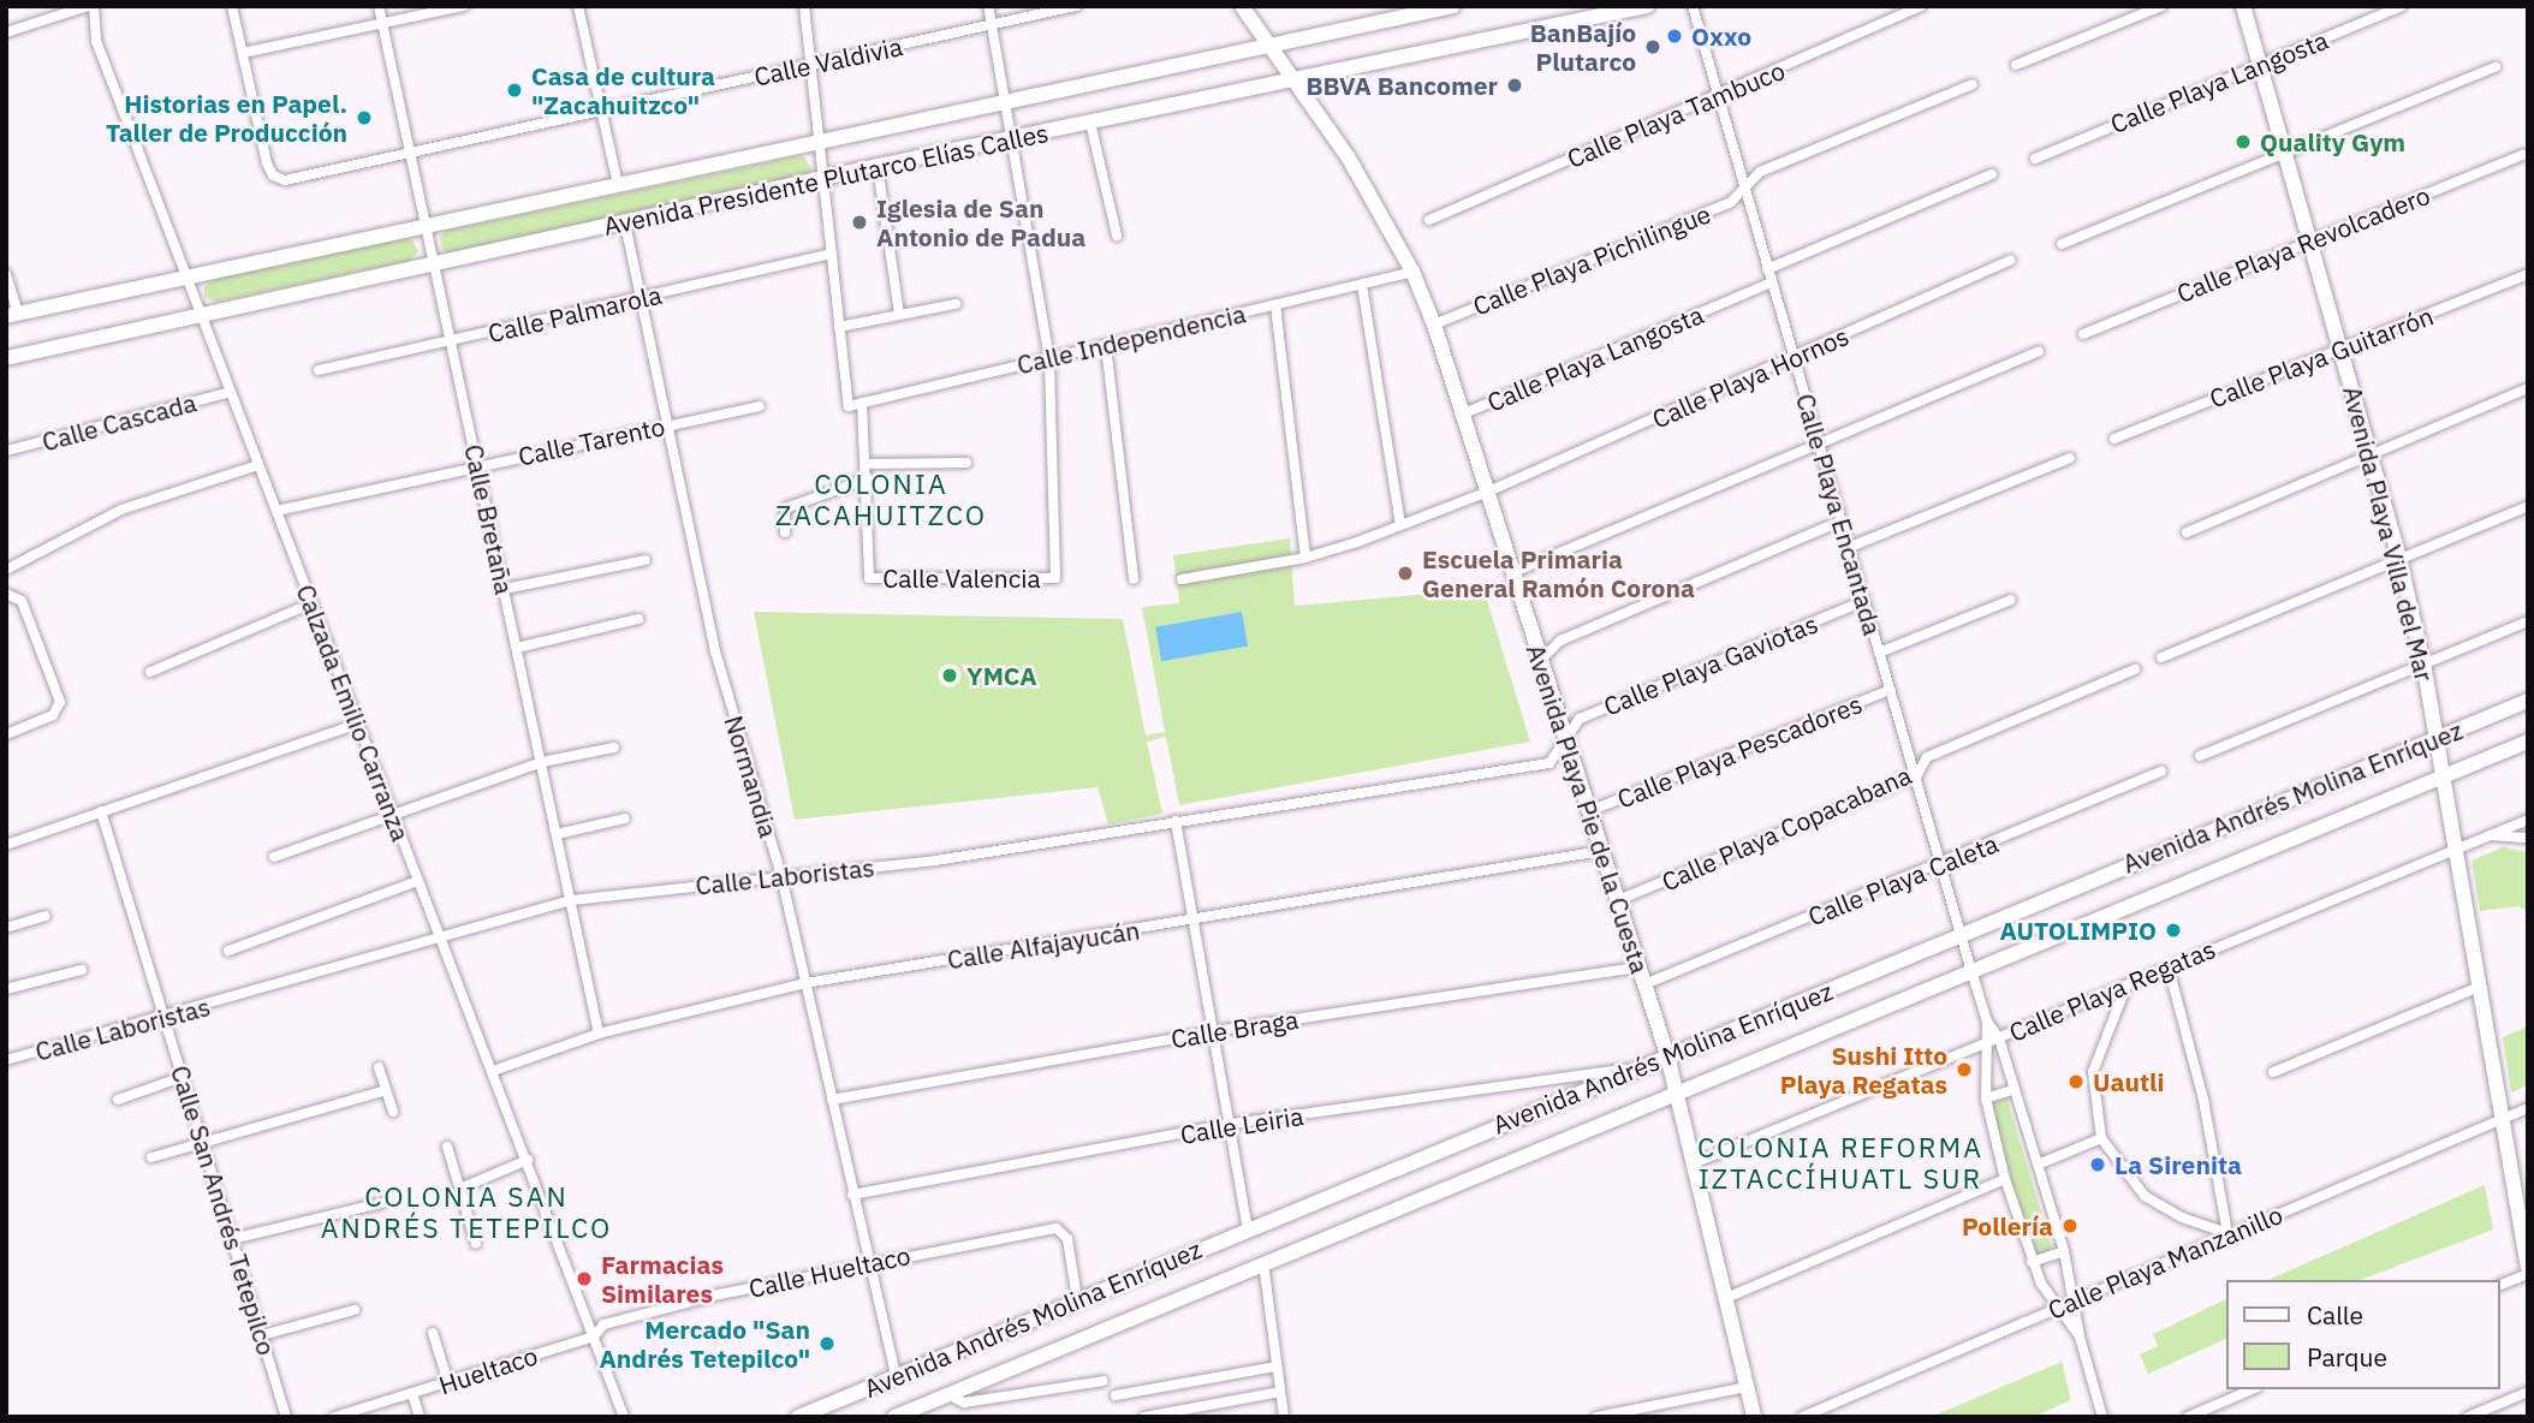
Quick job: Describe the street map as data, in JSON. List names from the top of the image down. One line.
{"streets":{"main road":["Avenida Presidente Plutarco Elías Calles","Avenida Playa Villa del Mar","Avenida Andrés Molina Enríquez","Avenida Playa Pie de la Cuesta"],"street":["Calle Valdivia","Calle Playa Langosta","Calle Playa Tambuco","Calle Playa Revolcadero","Calle Playa Pichilingue","Calle Palmarola","Calle Independencia","Calle Playa Guitarrón","Calle Playa Hornos","Calle Cascada","Calle Tarento","Calle Playa Encantada","Calle Bretaña","Calle Valencia","Calle Playa Gaviotas","Calzada Emilio Carranza","Calle Playa Pescadores","Normandia","Calle Playa Copacabana","Calle Laboristas","Calle Playa Caleta","Calle Alfajayucán","Calle Playa Regatas","Calle Braga","Calle Leiria","Calle San Andrés Tetepilco","Calle Playa Manzanillo","Calle Hueltaco","Hueltaco"]},"crossings":[["Calle Valdivia","Calle Bretaña"],["Calle Playa Langosta","Calle Playa Encantada"],["Calle Playa Langosta","Avenida Playa Villa del Mar"],["Calle Playa Langosta","Avenida Playa Pie de la Cuesta"],["Calle Playa Tambuco","Calle Playa Encantada"],["Avenida Presidente Plutarco Elías Calles","Calle Bretaña"],["Avenida Presidente Plutarco Elías Calles","Calzada Emilio Carranza"],["Avenida Presidente Plutarco Elías Calles","Normandia"],["Avenida Presidente Plutarco Elías Calles","Avenida Playa Pie de la Cuesta"],["Calle Playa Revolcadero","Avenida Playa Villa del Mar"],["Calle Playa Pichilingue","Calle Playa Encantada"],["Calle Playa Pichilingue","Avenida Playa Pie de la Cuesta"],["Calle Palmarola","Calle Bretaña"],["Calle Palmarola","Normandia"],["Calle Independencia","Calle Valencia"],["Calle Independencia","Avenida Playa Pie de la Cuesta"],["Calle Playa Guitarrón","Avenida Playa Villa del Mar"],["Calle Playa Hornos","Calle Playa Encantada"],["Calle Playa Hornos","Avenida Playa Pie de la Cuesta"],["Calle Cascada","Calzada Emilio Carranza"],["Calle Tarento","Calle Bretaña"],["Calle Tarento","Calzada Emilio Carranza"],["Calle Tarento","Normandia"],["Calle Playa Encantada","Calle Playa Gaviotas"],["Calle Playa Encantada","Calle Playa Pescadores"],["Calle Playa Encantada","Avenida Andrés Molina Enríquez"],["Calle Playa Encantada","Calle Playa Copacabana"],["Calle Playa Encantada","Calle Playa Caleta"],["Calle Playa Encantada","Calle Playa Regatas"],["Calle Playa Encantada","Calle Playa Manzanillo"],["Calle Bretaña","Calle Laboristas"],["Calle Bretaña","Calle Alfajayucán"],["Avenida Playa Villa del Mar","Avenida Andrés Molina Enríquez"],["Avenida Playa Villa del Mar","Calle Playa Regatas"],["Avenida Playa Villa del Mar","Calle Playa Manzanillo"],["Calle Playa Gaviotas","Avenida Playa Pie de la Cuesta"],["Calle Playa Gaviotas","Calle Laboristas"],["Calzada Emilio Carranza","Calle Laboristas"],["Calzada Emilio Carranza","Calle Alfajayucán"],["Calzada Emilio Carranza","Calle Hueltaco"],["Calzada Emilio Carranza","Hueltaco"],["Calle Playa Pescadores","Avenida Playa Pie de la Cuesta"],["Normandia","Avenida Andrés Molina Enríquez"],["Normandia","Calle Laboristas"],["Normandia","Calle Alfajayucán"],["Normandia","Calle Braga"],["Normandia","Calle Leiria"],["Normandia","Calle Hueltaco"],["Avenida Andrés Molina Enríquez","Avenida Playa Pie de la Cuesta"],["Avenida Andrés Molina Enríquez","Calle Leiria"],["Avenida Andrés Molina Enríquez","Calle Hueltaco"],["Avenida Playa Pie de la Cuesta","Calle Playa Copacabana"],["Avenida Playa Pie de la Cuesta","Calle Laboristas"],["Avenida Playa Pie de la Cuesta","Calle Playa Caleta"],["Avenida Playa Pie de la Cuesta","Calle Alfajayucán"],["Avenida Playa Pie de la Cuesta","Calle Playa Regatas"],["Avenida Playa Pie de la Cuesta","Calle Braga"],["Calle Laboristas","Calle San Andrés Tetepilco"],["Calle Hueltaco","Hueltaco"]],"districts":["COLONIA ZACAHUITZCO","COLONIA REFORMA IZTACCÍHUATL SUR","COLONIA SAN ANDRÉS TETEPILCO"],"places":["Oxxo","BanBajío Plutarco","BBVA Bancomer","Casa de cultura \"Zacahuitzco\"","Historias en Papel. Taller de Producción","Quality Gym","Iglesia de San Antonio de Padua","Escuela Primaria General Ramón Corona","YMCA","AUTOLIMPIO","Sushi Itto Playa Regatas","Uautli","La Sirenita","Pollería","Farmacias Similares","Mercado \"San Andrés Tetepilco\""],"legend":["Calle","Parque"]}
